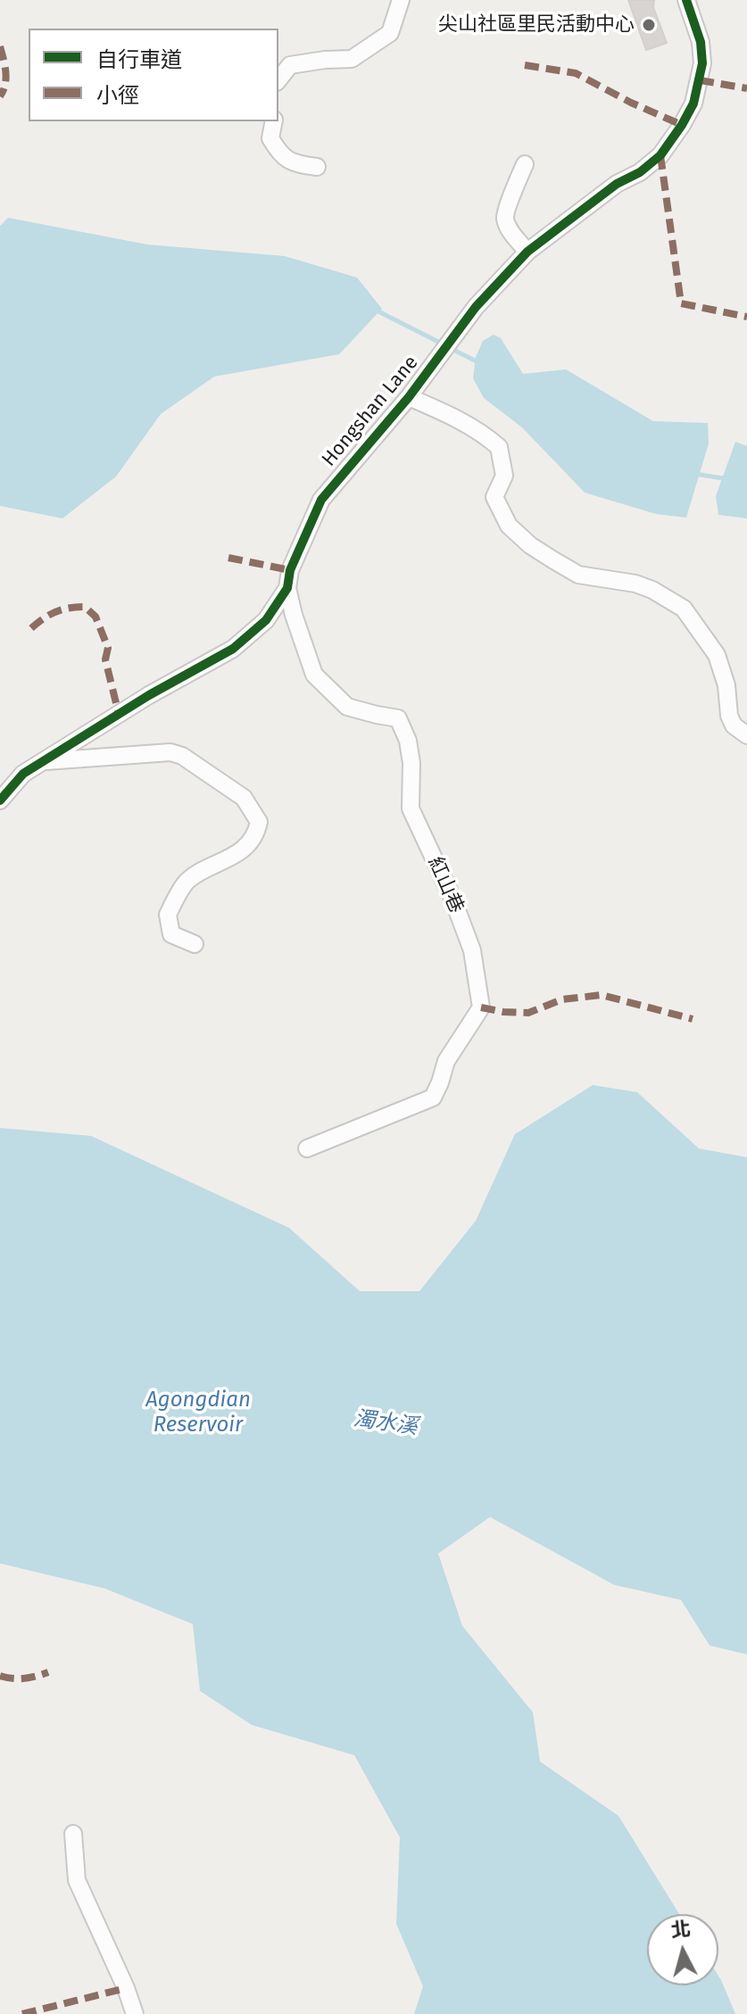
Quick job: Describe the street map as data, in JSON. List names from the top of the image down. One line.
{"streets":{"street":["Hongshan Lane","紅山巷"]},"crossings":[["Hongshan Lane","紅山巷"]],"water":["Agongdian Reservoir","濁水溪"],"places":["尖山社區里民活動中心"],"legend":["自行車道","小徑"],"north":"top"}
